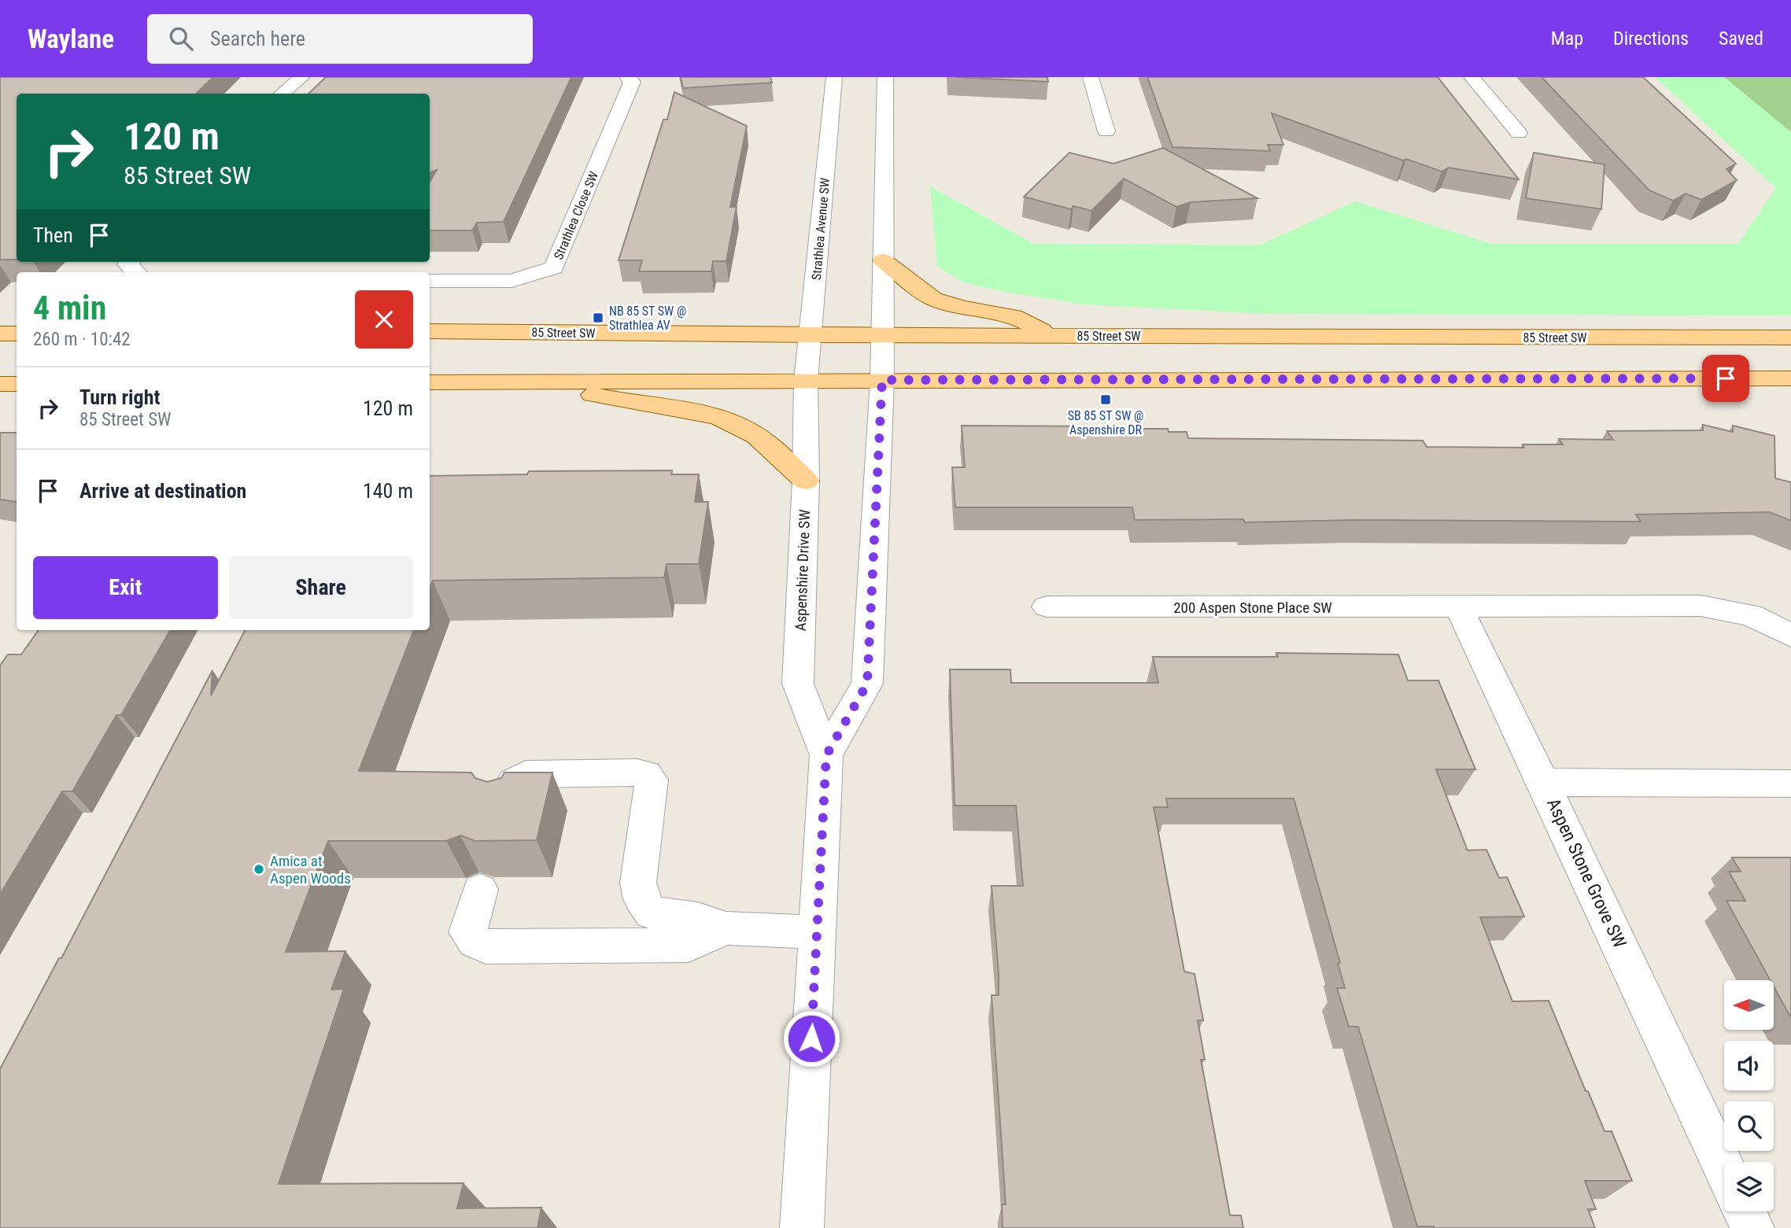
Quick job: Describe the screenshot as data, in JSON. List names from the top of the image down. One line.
{"streets":{"main road":["85 Street SW"],"street":["Strathlea Close SW","Strathlea Avenue SW","Aspenshire Drive SW","200 Aspen Stone Place SW","Aspen Stone Grove SW"]},"crossings":[["Strathlea Avenue SW","85 Street SW"],["Strathlea Avenue SW","Aspenshire Drive SW"]],"places":{"transit":["NB 85 ST SW @ Strathlea AV","SB 85 ST SW @ Aspenshire DR"],"other":["Amica at Aspen Woods"]},"north":"left","page":{"header":"Waylane","search":"Search here","nav":["Map","Directions","Saved"],"turn":["120 m","85 Street SW"],"then":"Then","heading":["4 min","260 m · 10:42"],"list":[{"name":"Turn right","note":"85 Street SW","value":"120 m"},{"name":"Arrive at destination","value":"140 m"}],"buttons":["Exit","Share"]}}
